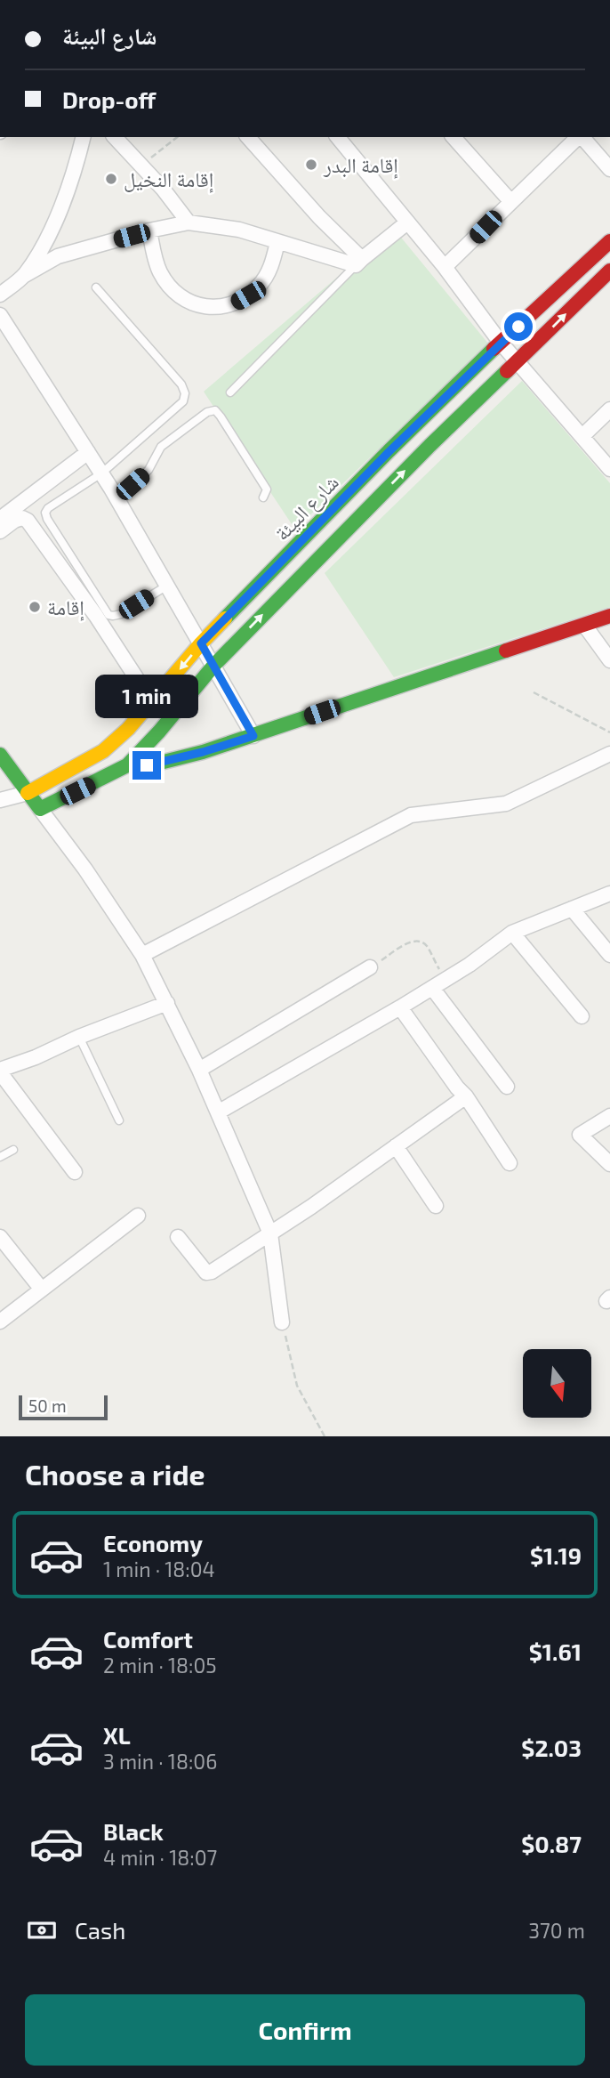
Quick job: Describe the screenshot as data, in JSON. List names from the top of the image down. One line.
{"streets":{"street":["شارع البيئة"]},"places":["إقامة البدر","إقامة النخيل","إقامة"],"scale_bar":"50 m","north":"bottom","page":{"banner":["شارع البيئة","Drop-off"],"bubble":"1 min","scale":"50 m","heading":"Choose a ride","list":[{"name":"Economy","note":"1 min · 18:04","value":"$1.19"},{"name":"Comfort","note":"2 min · 18:05","value":"$1.61"},{"name":"XL","note":"3 min · 18:06","value":"$2.03"},{"name":"Black","note":"4 min · 18:07","value":"$0.87"}],"pay":["Cash","370 m"],"buttons":"Confirm"}}
